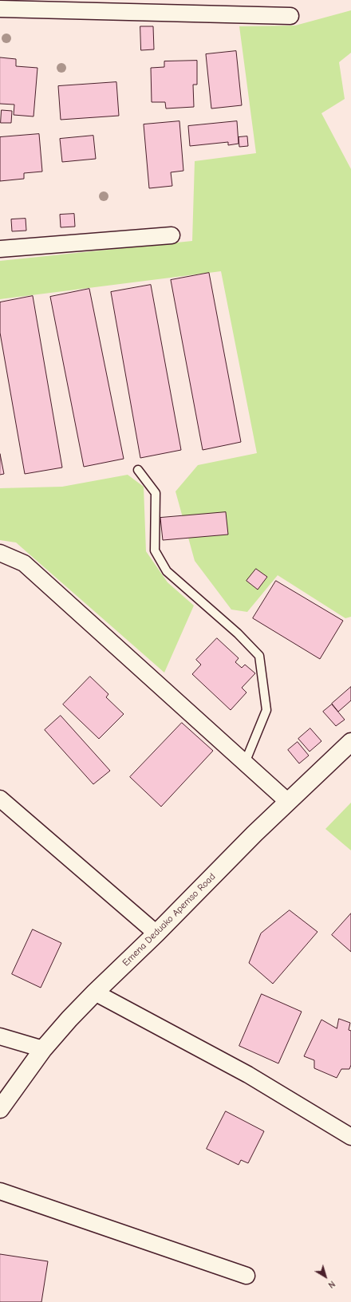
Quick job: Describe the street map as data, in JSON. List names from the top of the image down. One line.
{"streets":{"street":["Emena Deduako Apemso Road"]},"north":"bottom right"}
